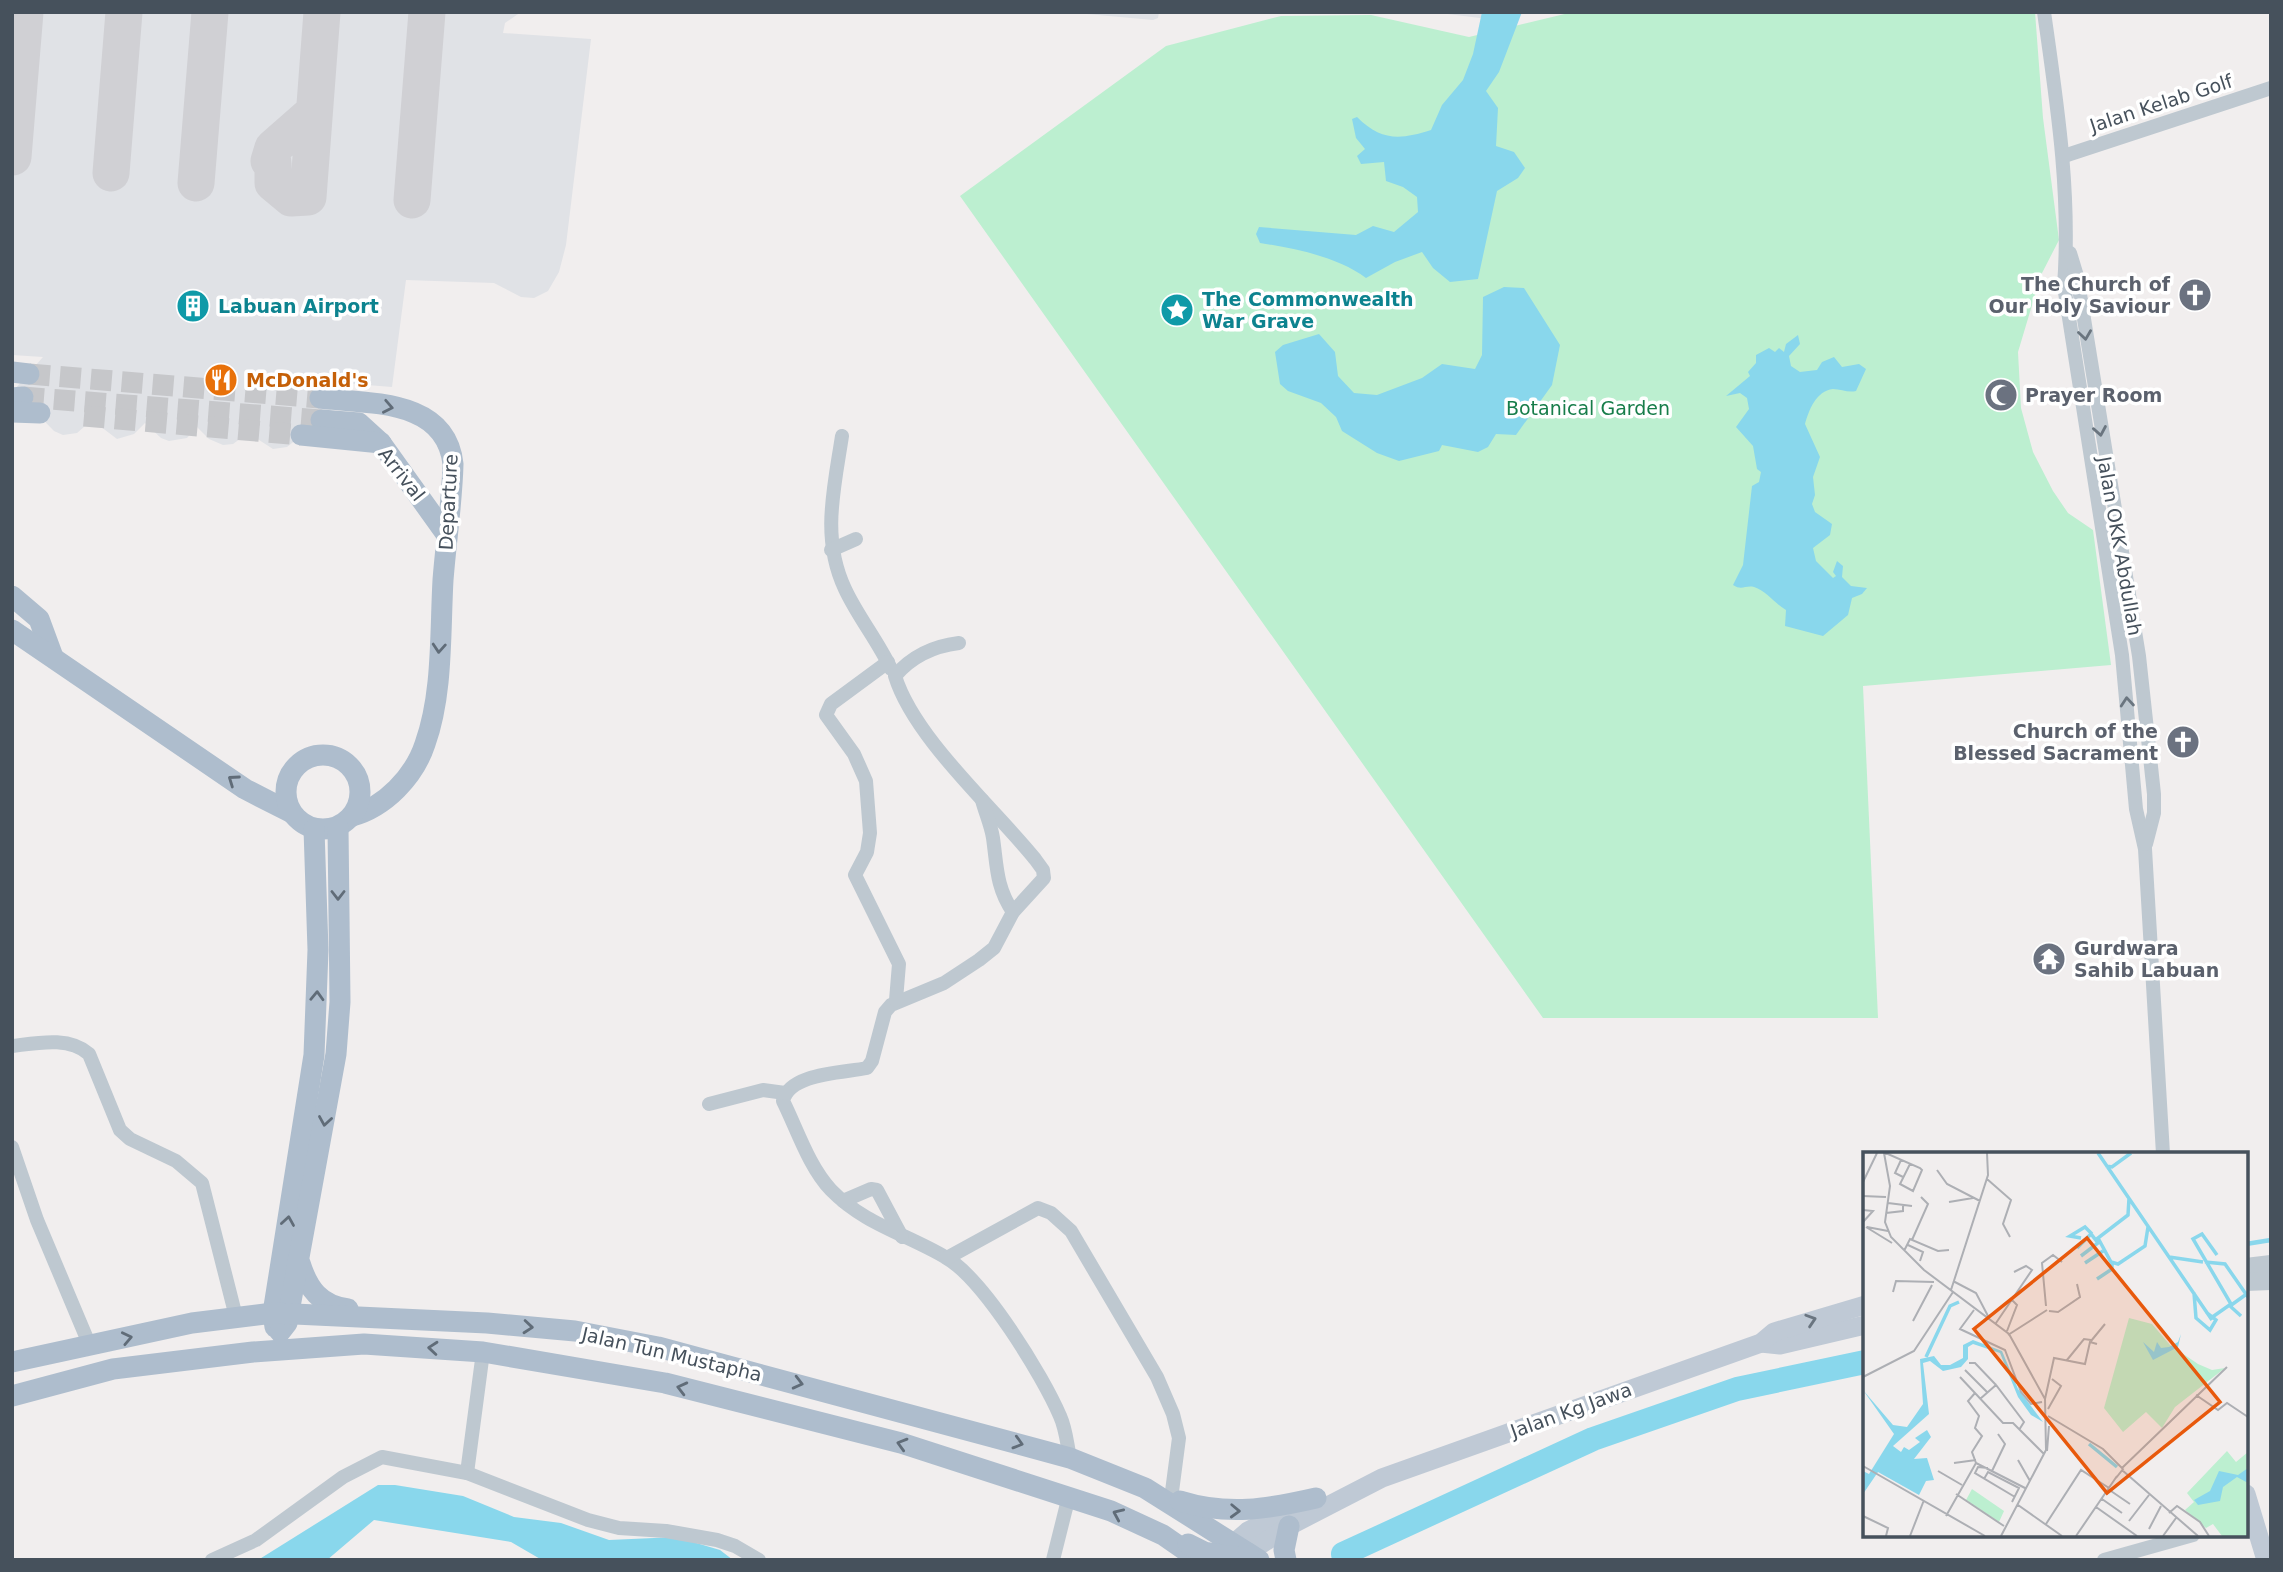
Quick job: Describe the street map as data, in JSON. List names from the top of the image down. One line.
{"streets":{"main road":["Arrival","Departure","Jalan Tun Mustapha","Jalan Kg Jawa"],"street":["Jalan Kelab Golf","Jalan OKK Abdullah"]},"crossings":[["Jalan Kelab Golf","Jalan OKK Abdullah"],["Arrival","Departure"],["Jalan Tun Mustapha","Jalan Kg Jawa"]],"parks":["Botanical Garden"],"places":{"church":["The Church of Our Holy Saviour","Church of the Blessed Sacrament"],"building":["Labuan Airport"],"place":["The Commonwealth War Grave"],"restaurant":["McDonald's"],"mosque":["Prayer Room"],"temple":["Gurdwara Sahib Labuan"]}}
